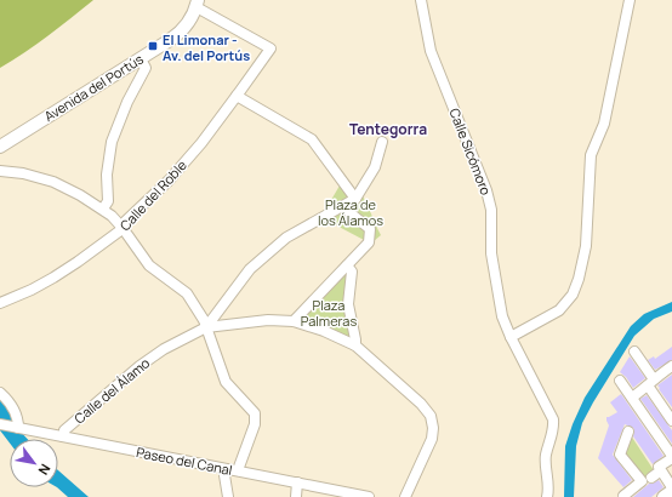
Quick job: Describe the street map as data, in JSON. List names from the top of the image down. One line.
{"streets":{"main road":["Avenida del Portús"],"street":["Calle Sicómoro","Calle del Roble","Calle del Álamo","Paseo del Canal"]},"crossings":[["Avenida del Portús","Calle del Roble"],["Calle del Álamo","Paseo del Canal"]],"districts":["Tentegorra"],"parks":["Plaza de los Álamos","Plaza Palmeras"],"places":{"transit":["El Limonar - Av. del Portús"]},"north":"bottom right"}
